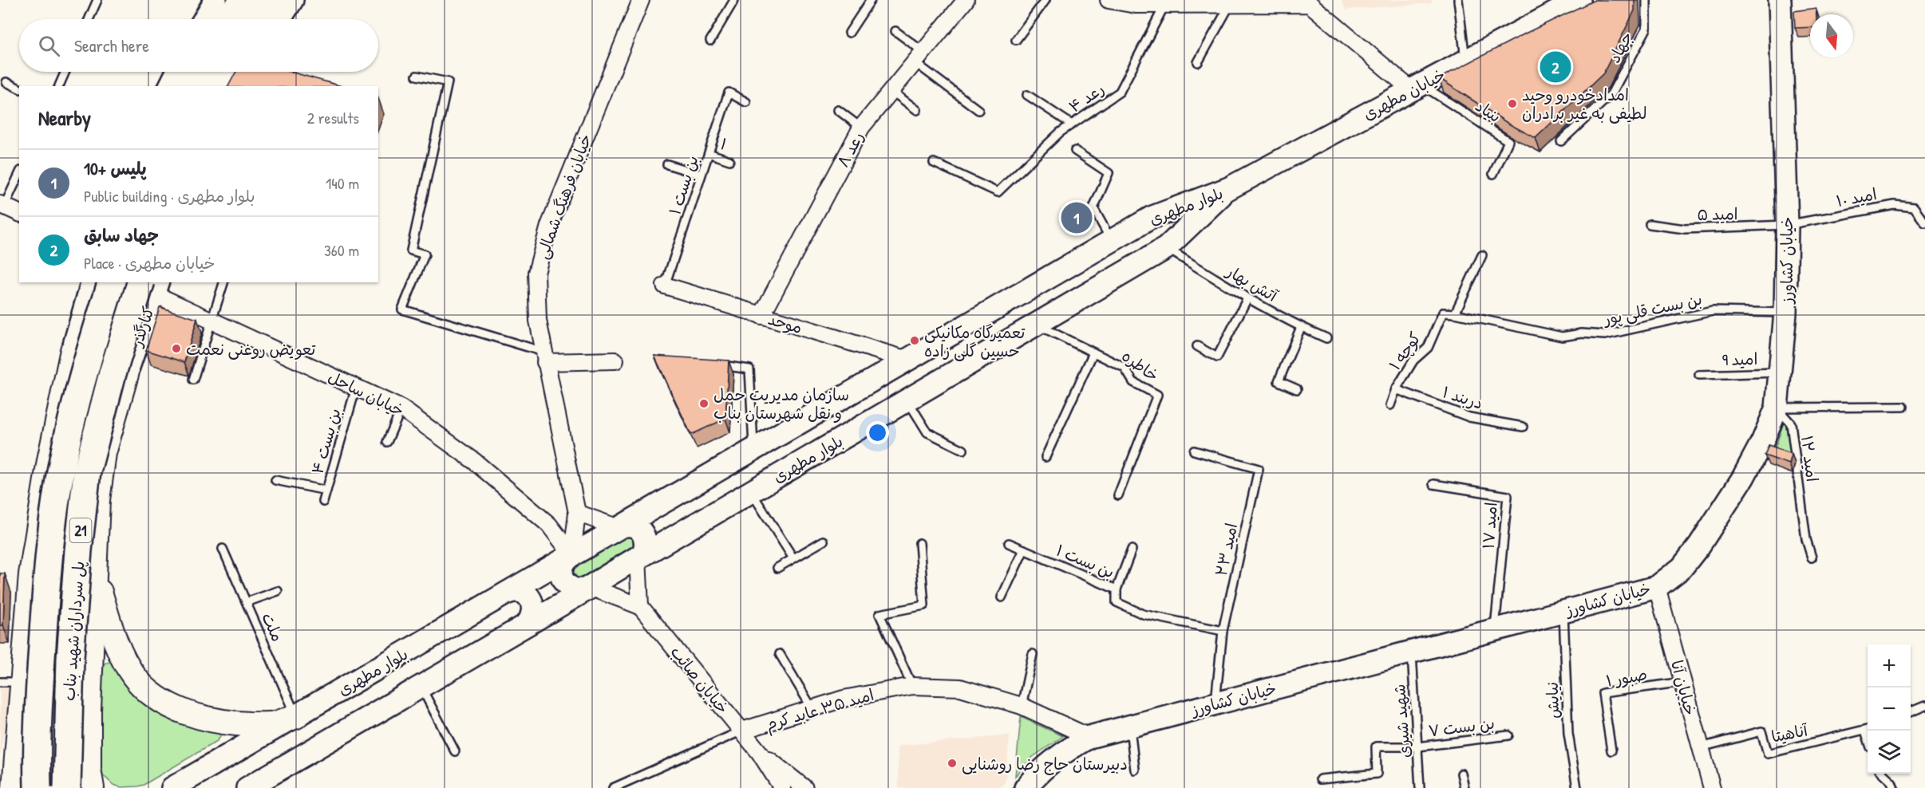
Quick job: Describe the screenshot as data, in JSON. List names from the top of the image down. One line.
{"streets":{"highway":["21","پل سرداران شهید بناب"],"main road":["خیابان مطهری","بلوار مطهری","خیابان کشاورز","کنارگذر"],"street":["رعد ۸","خیابان فرهنگ شمالی","موحد","خیابان ساحل","خیابان صائب","خیابان آنا","امید ۳۵ عابد کرم"],"lane":["جهاد","رعد ۴","بنیاد","۱","بن بست ۱","امید ۱۰","امید ۵","آتش بهار","بن بست قلی پور","کوچه ۱","امید 9","خاطره","دربند ۱","بن بست ۴","امید ۱۲","امید ۱۷","امید ۲۳","ملت","صبور ۱","نیایش","شهید شیری","بن بست ۷","آناهیتا"]},"crossings":[["خیابان مطهری","بنیاد"],["خیابان مطهری","بلوار مطهری"],["۱","بن بست ۱"],["رعد ۸","موحد"],["بن بست ۱","موحد"],["بن بست ۱","امید ۲۳"],["خیابان فرهنگ شمالی","بلوار مطهری"],["خیابان فرهنگ شمالی","خیابان ساحل"],["امید ۱۰","امید ۵"],["امید ۱۰","خیابان کشاورز"],["بلوار مطهری","آتش بهار"],["بلوار مطهری","موحد"],["بلوار مطهری","خاطره"],["بلوار مطهری","خیابان ساحل"],["بلوار مطهری","ملت"],["بلوار مطهری","خیابان صائب"],["امید ۵","خیابان کشاورز"],["خیابان کشاورز","بن بست قلی پور"],["خیابان کشاورز","امید 9"],["خیابان کشاورز","امید ۱۲"],["خیابان کشاورز","امید ۱۷"],["خیابان کشاورز","امید ۲۳"],["خیابان کشاورز","خیابان آنا"],["خیابان کشاورز","نیایش"],["خیابان کشاورز","امید ۳۵ عابد کرم"],["خیابان کشاورز","شهید شیری"],["بن بست قلی پور","کوچه ۱"],["کنارگذر","خیابان ساحل"],["کنارگذر","21"],["کنارگذر","پل سرداران شهید بناب"],["کوچه ۱","دربند ۱"],["خیابان ساحل","بن بست ۴"],["خیابان ساحل","پل سرداران شهید بناب"],["صبور ۱","خیابان آنا"],["خیابان صائب","امید ۳۵ عابد کرم"],["خیابان آنا","آناهیتا"],["شهید شیری","بن بست ۷"]],"places":["امدادخودرو وحید لطیفی به غیر برادران","تعمیرگاه مکانیکی حسین گلی زاده","تعویض روغنی نعمت","سازمان مدیریت حمل و نقل شهرستان بناب","دبیرستان حاج رضا روشنایی"],"north":"bottom","page":{"search":"Search here","pins":["2","1"],"heading":["Nearby","2 results"],"list":[{"mark":"1","name":"پلیس +10","note":"Public building · بلوار مطهری","value":"140 m"},{"mark":"2","name":"جهاد سابق","note":"Place · خیابان مطهری","value":"360 m"}],"map_buttons":["+","−"]}}
